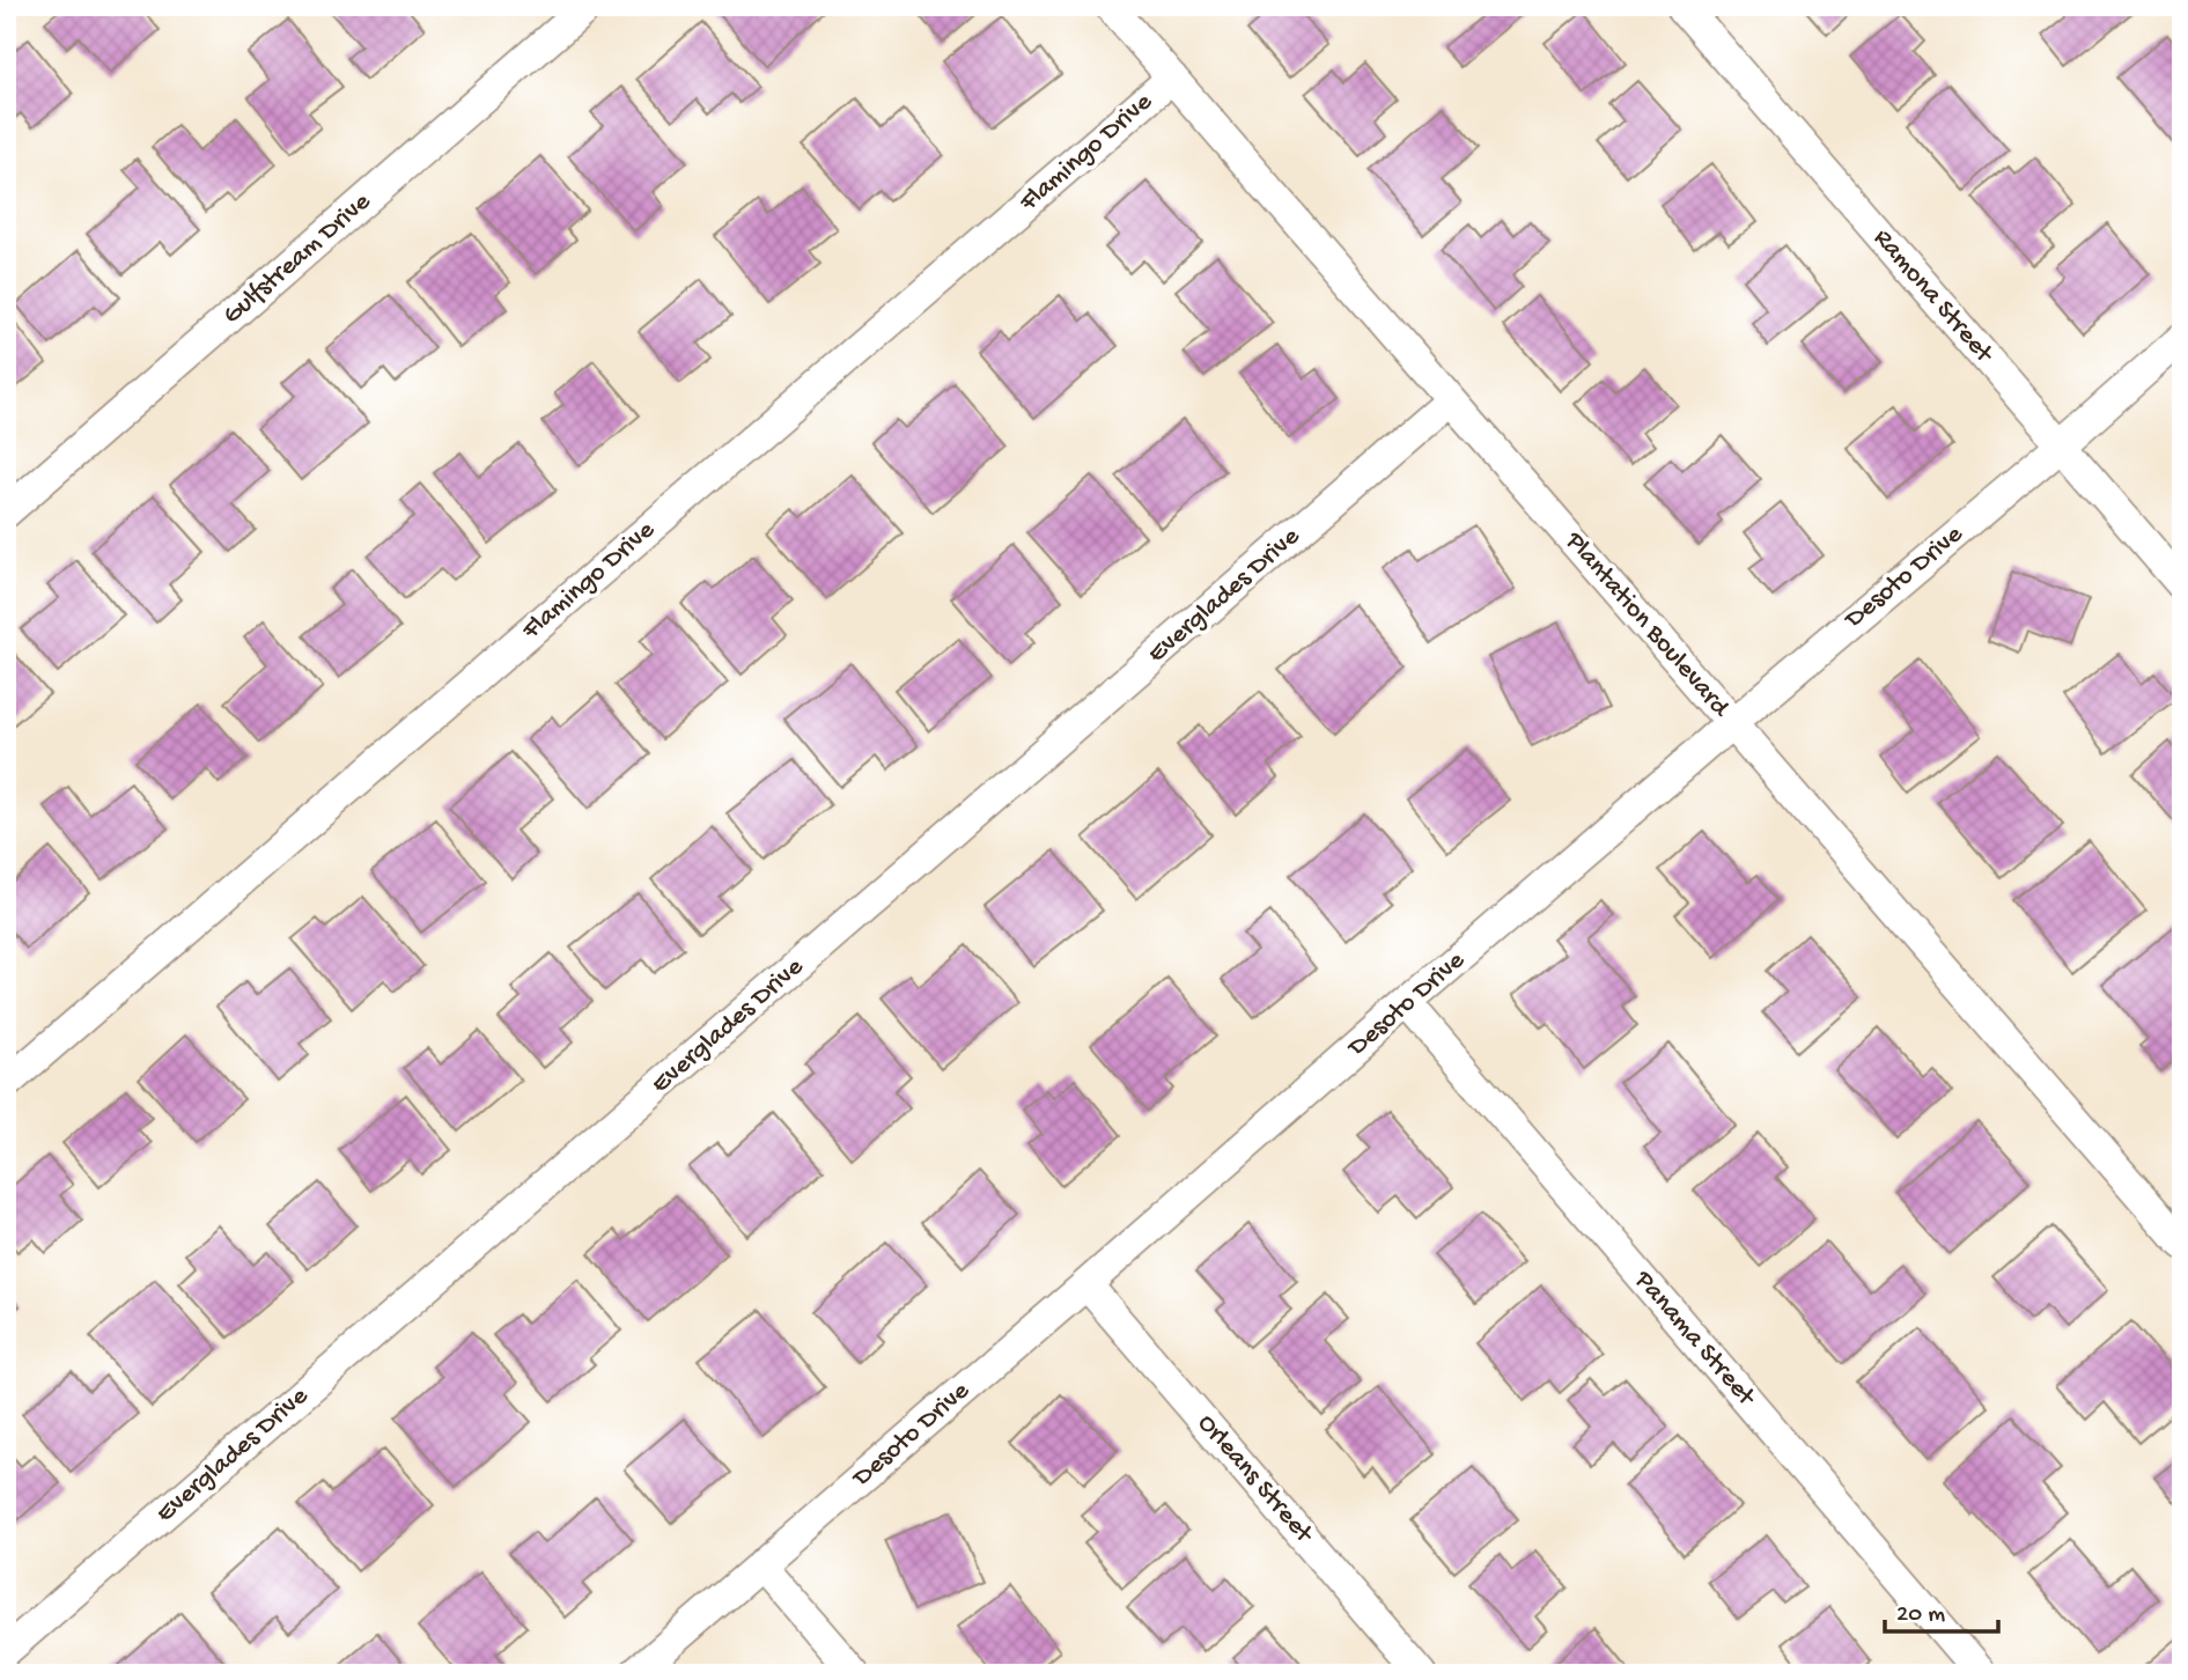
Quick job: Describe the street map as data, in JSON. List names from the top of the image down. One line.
{"streets":{"street":["Flamingo Drive","Gulfstream Drive","Ramona Street","Desoto Drive","Everglades Drive","Plantation Boulevard","Panama Street","Orleans Street"]},"crossings":[["Flamingo Drive","Plantation Boulevard"],["Ramona Street","Desoto Drive"],["Desoto Drive","Plantation Boulevard"],["Desoto Drive","Panama Street"],["Desoto Drive","Orleans Street"],["Everglades Drive","Plantation Boulevard"]],"scale_bar":"20 m"}
